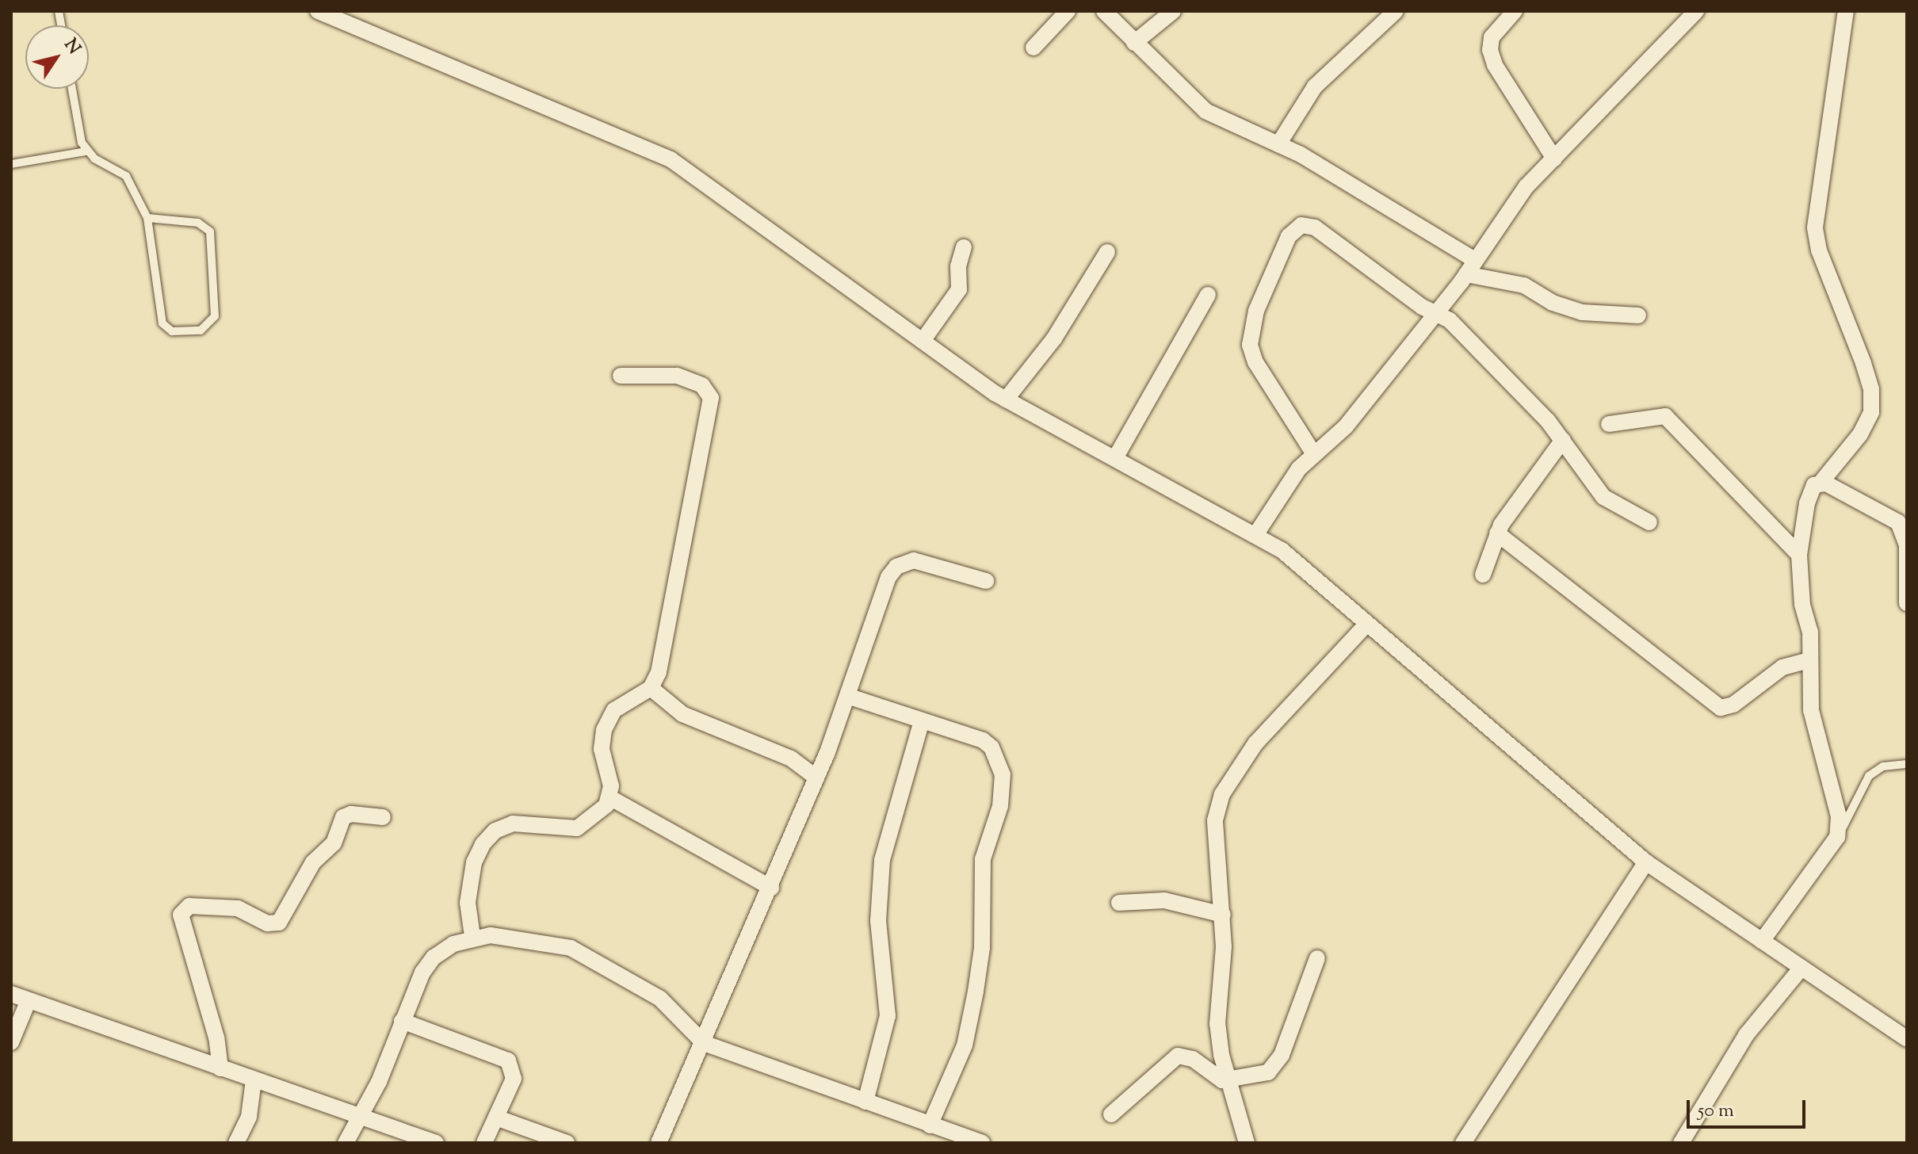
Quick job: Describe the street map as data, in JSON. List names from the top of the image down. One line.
{"scale_bar":"50 m","north":"top right"}
